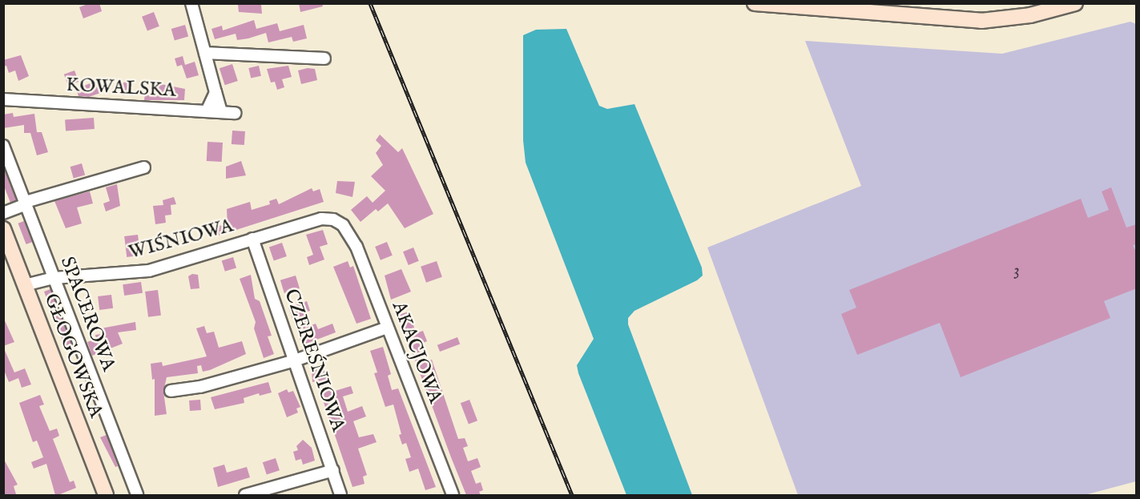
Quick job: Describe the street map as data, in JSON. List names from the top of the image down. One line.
{"streets":{"street":["KOWALSKA","WIŚNIOWA","SPACEROWA","AKACJOWA","GŁOGOWSKA","CZEREŚNIOWA"]},"crossings":[["WIŚNIOWA","SPACEROWA"],["WIŚNIOWA","AKACJOWA"],["WIŚNIOWA","GŁOGOWSKA"],["WIŚNIOWA","CZEREŚNIOWA"]],"house_numbers":["3"]}
